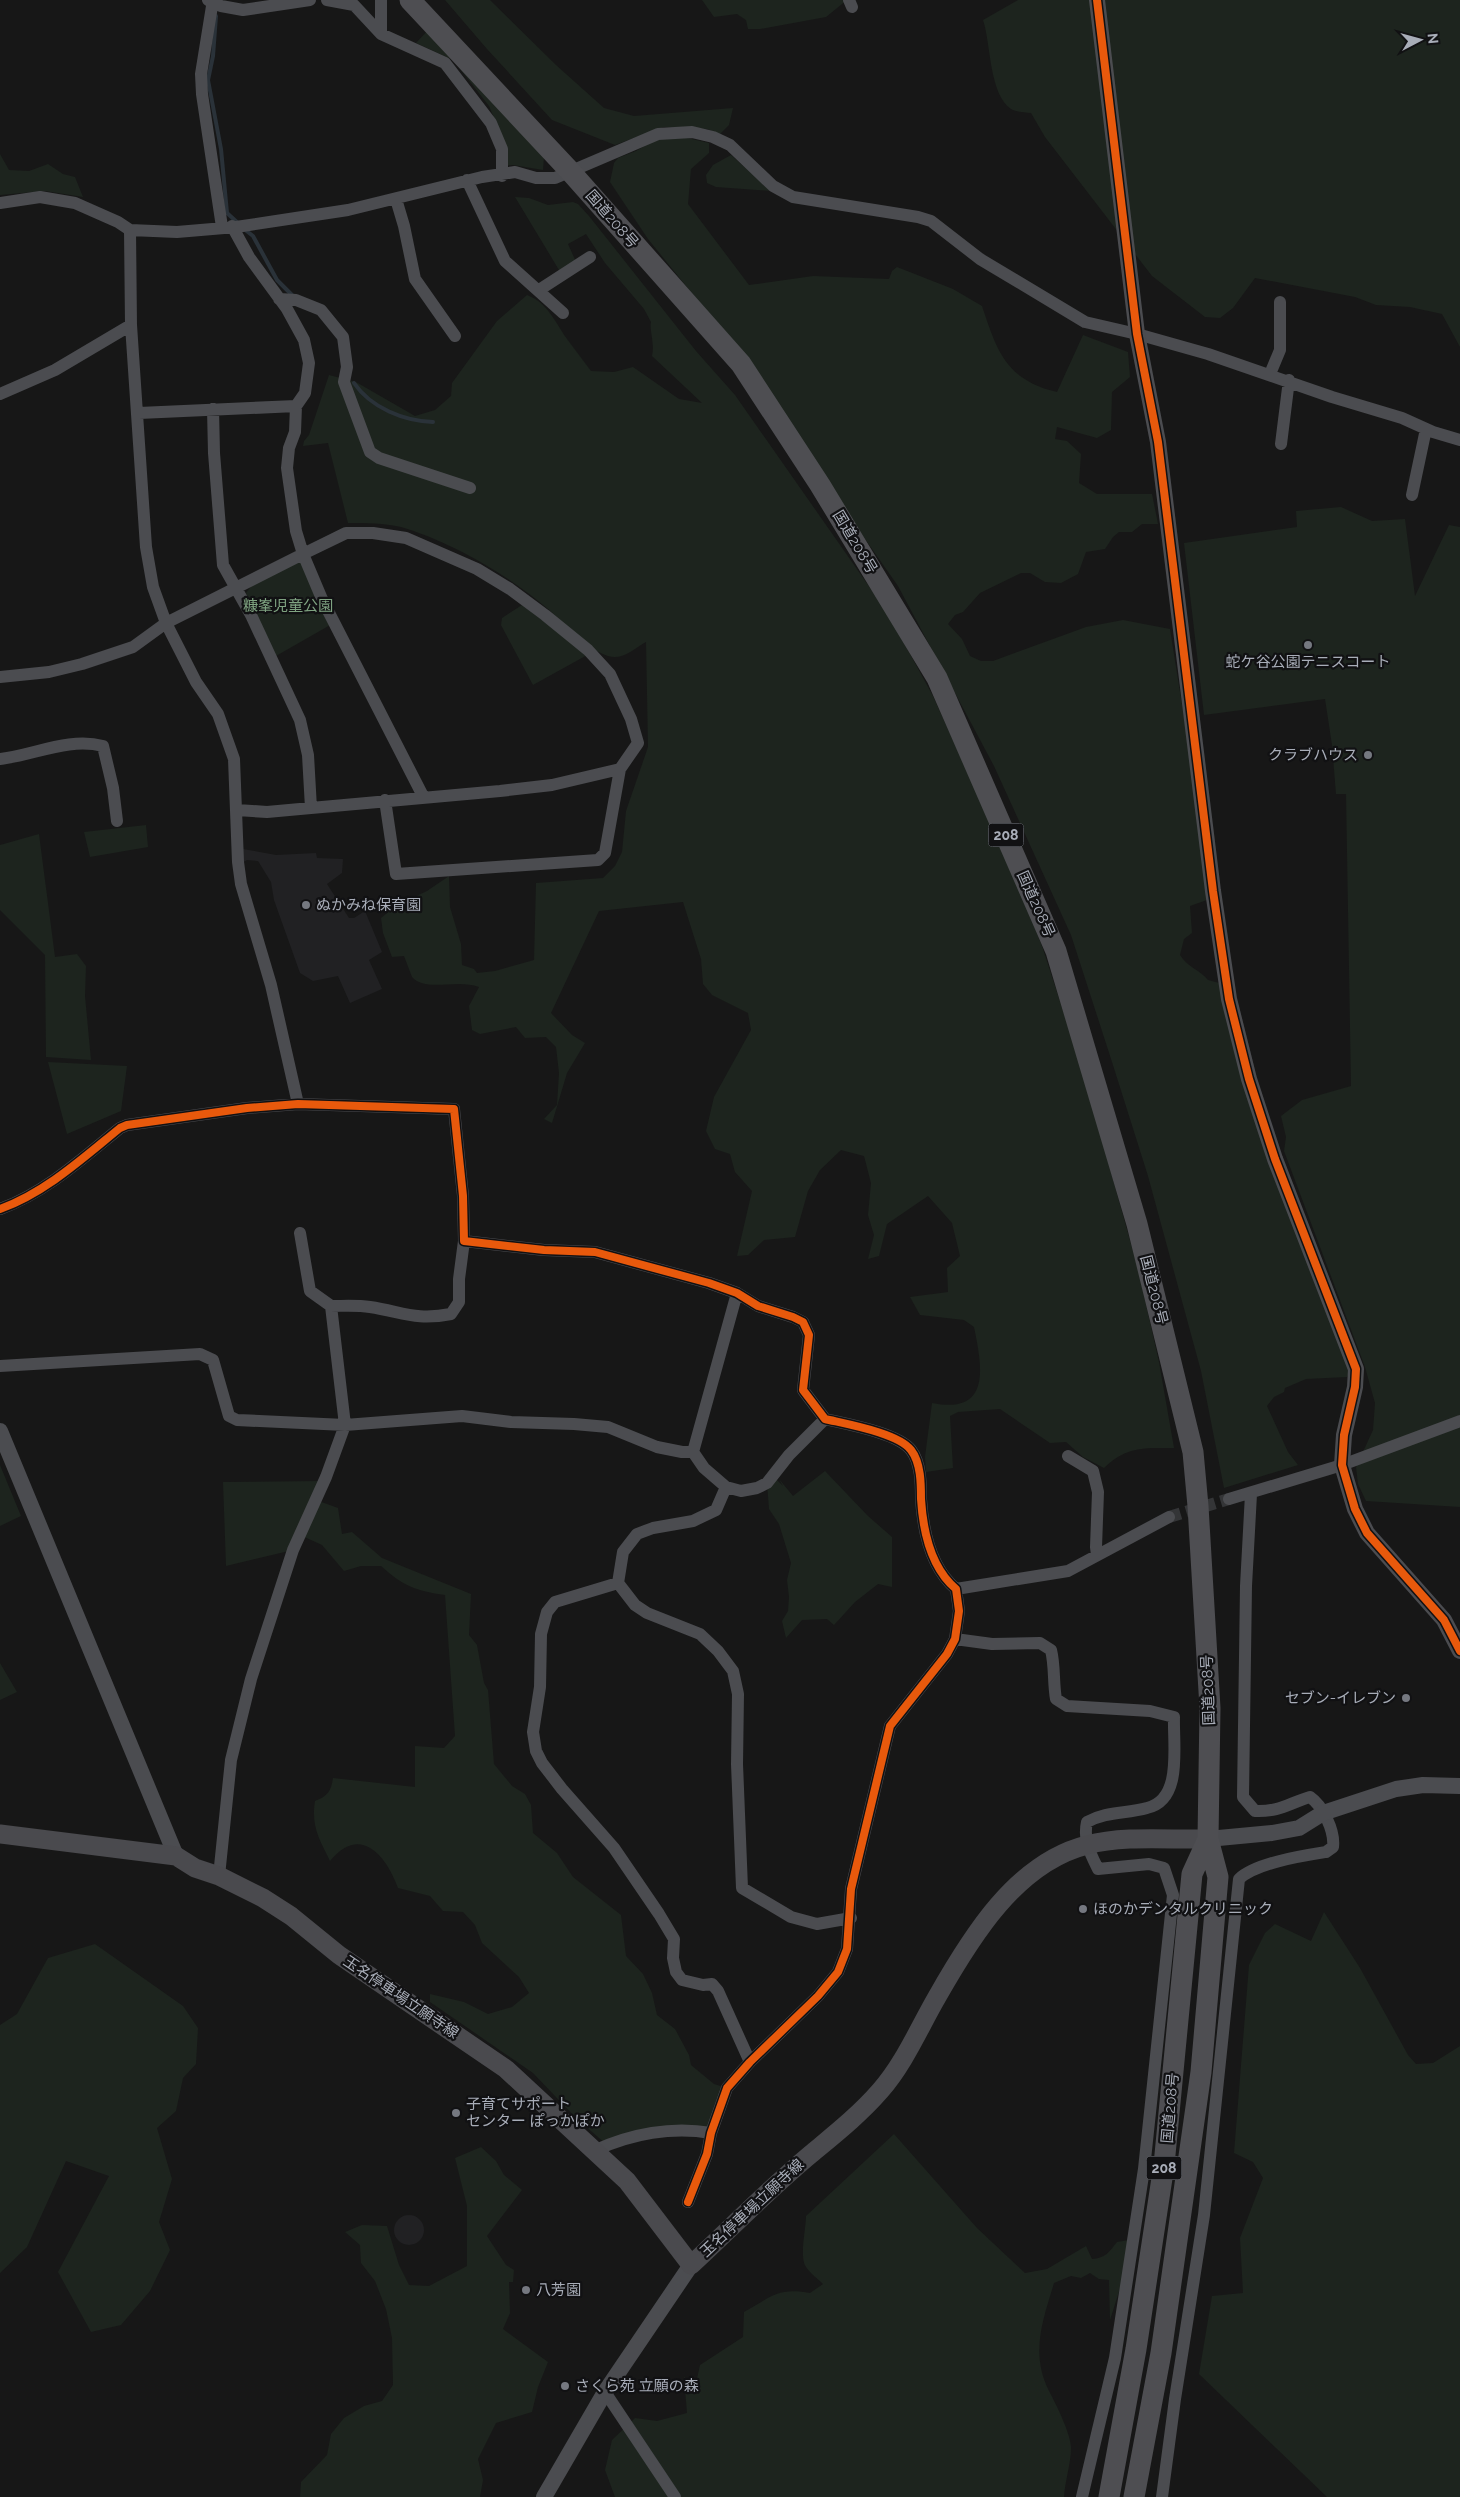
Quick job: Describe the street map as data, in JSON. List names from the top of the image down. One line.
{"streets":{"highway":["国道208号","208"],"main road":["玉名停車場立願寺線"]},"crossings":[["国道208号","玉名停車場立願寺線"]],"parks":["糠峯児童公園"],"places":["蛇ケ谷公園テニスコート","クラブハウス","ぬかみね保育園","セブン-イレブン","ほのかデンタルクリニック","子育てサポート センター ぽっかぽか","八芳園","さくら苑 立願の森"],"north":"right"}
